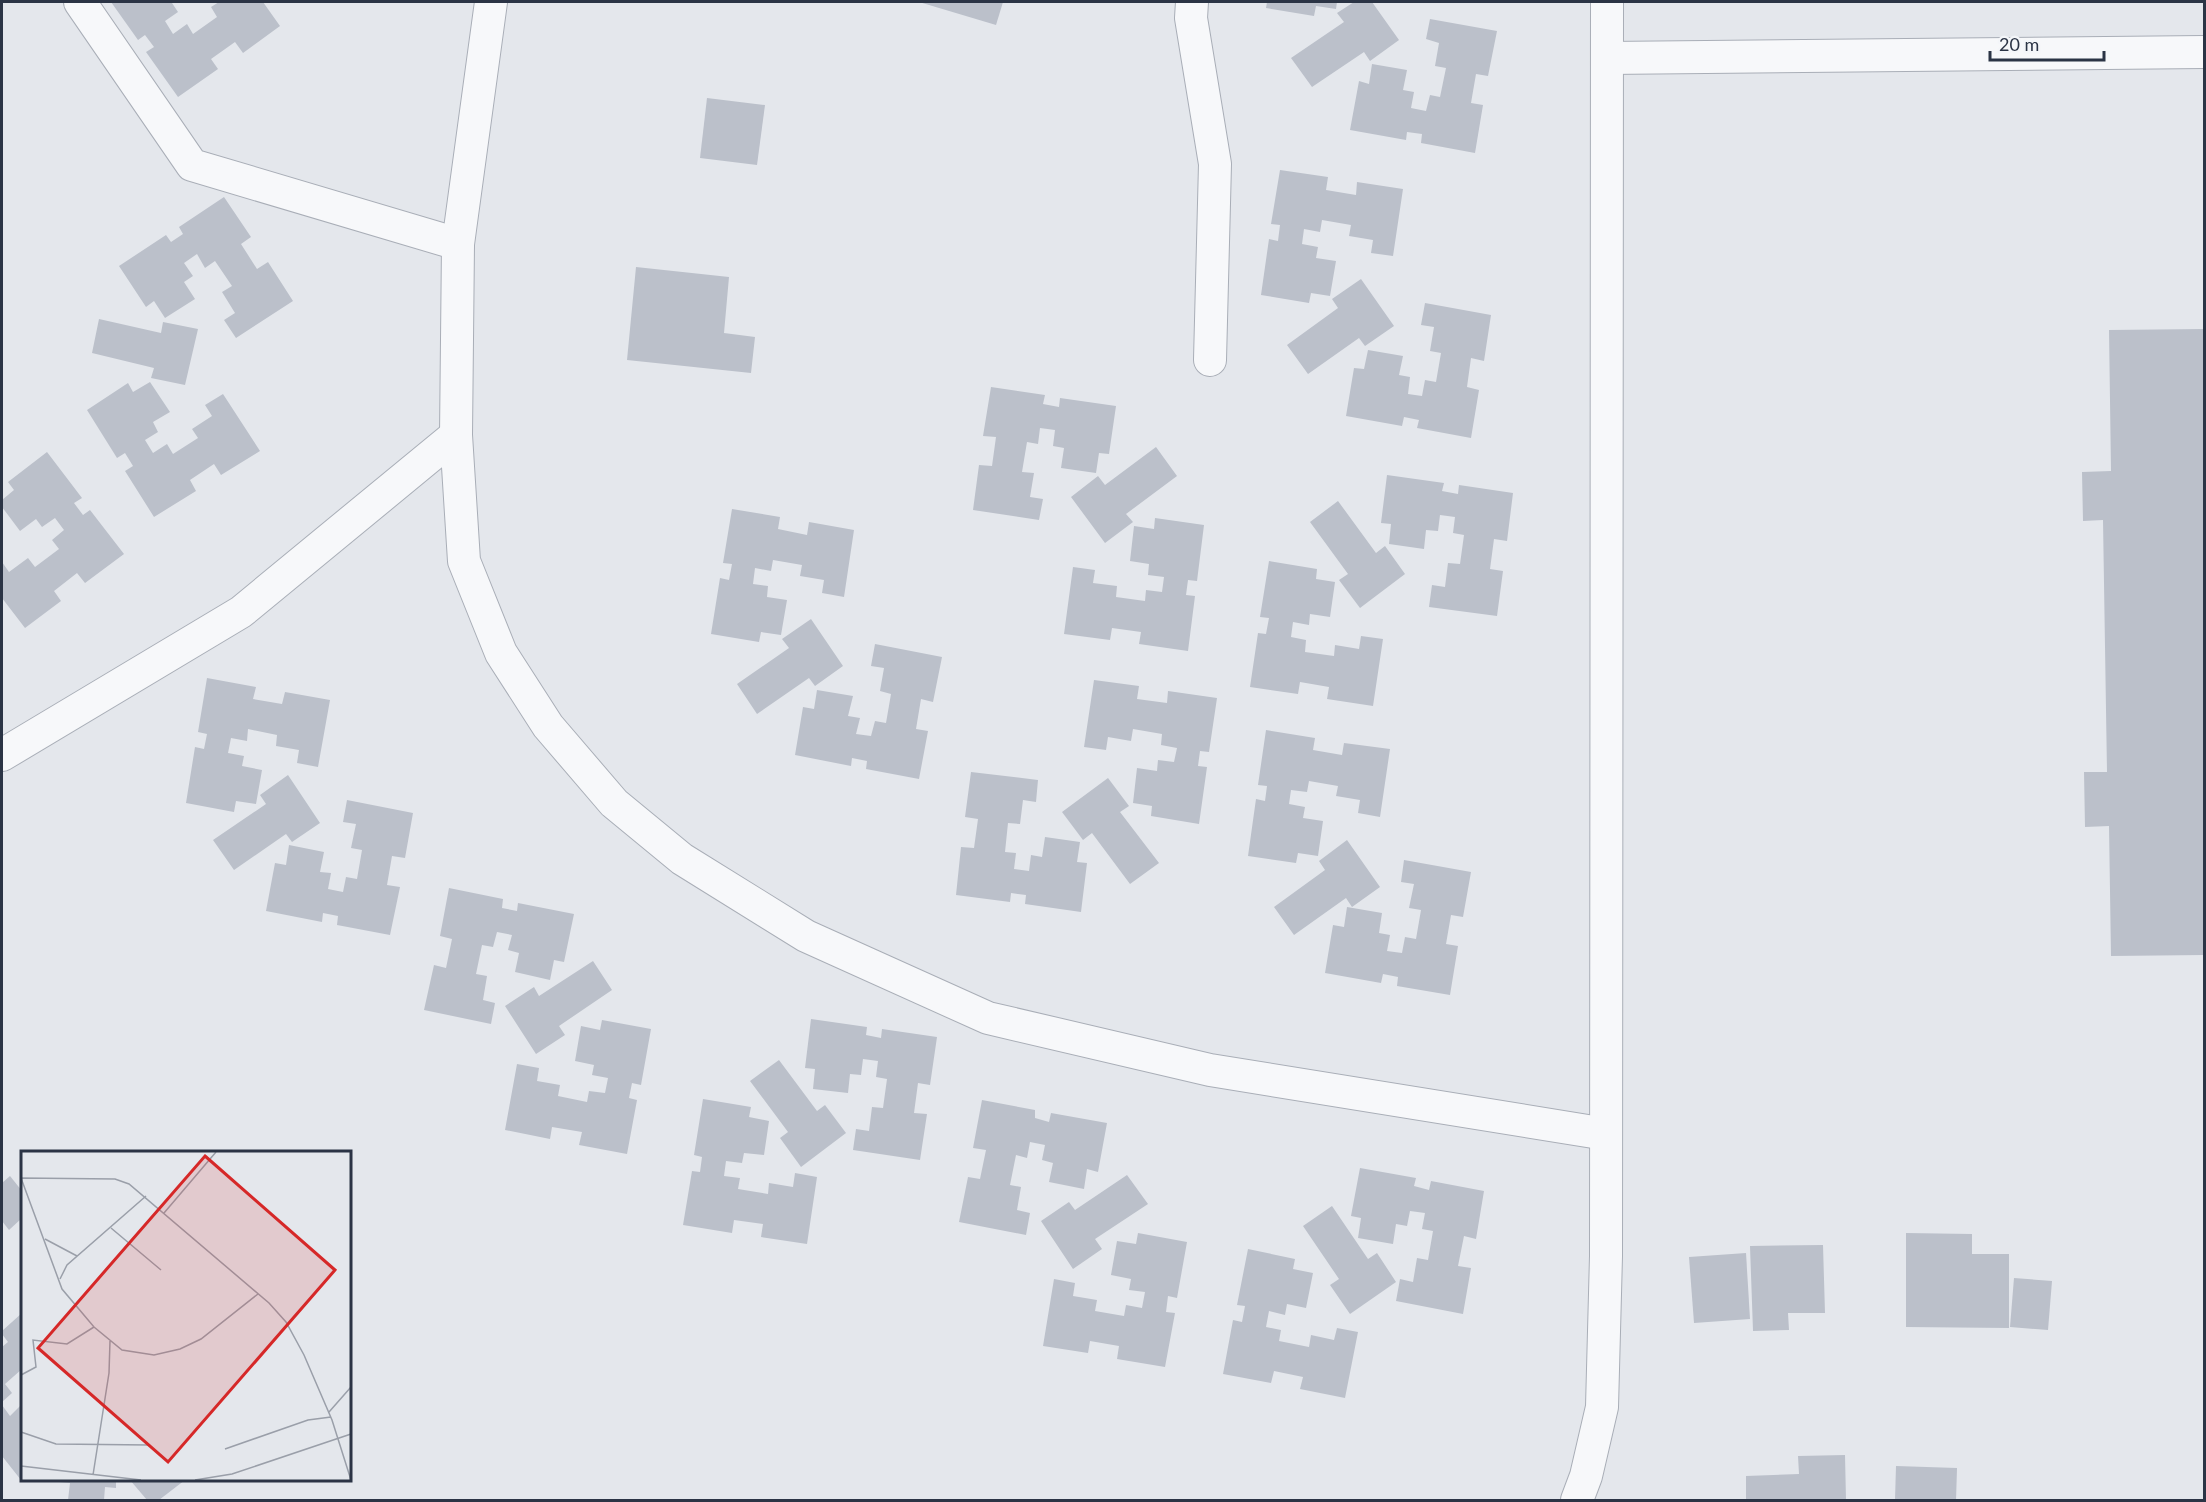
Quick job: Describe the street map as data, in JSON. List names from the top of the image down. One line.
{"scale_bar":"20 m"}
